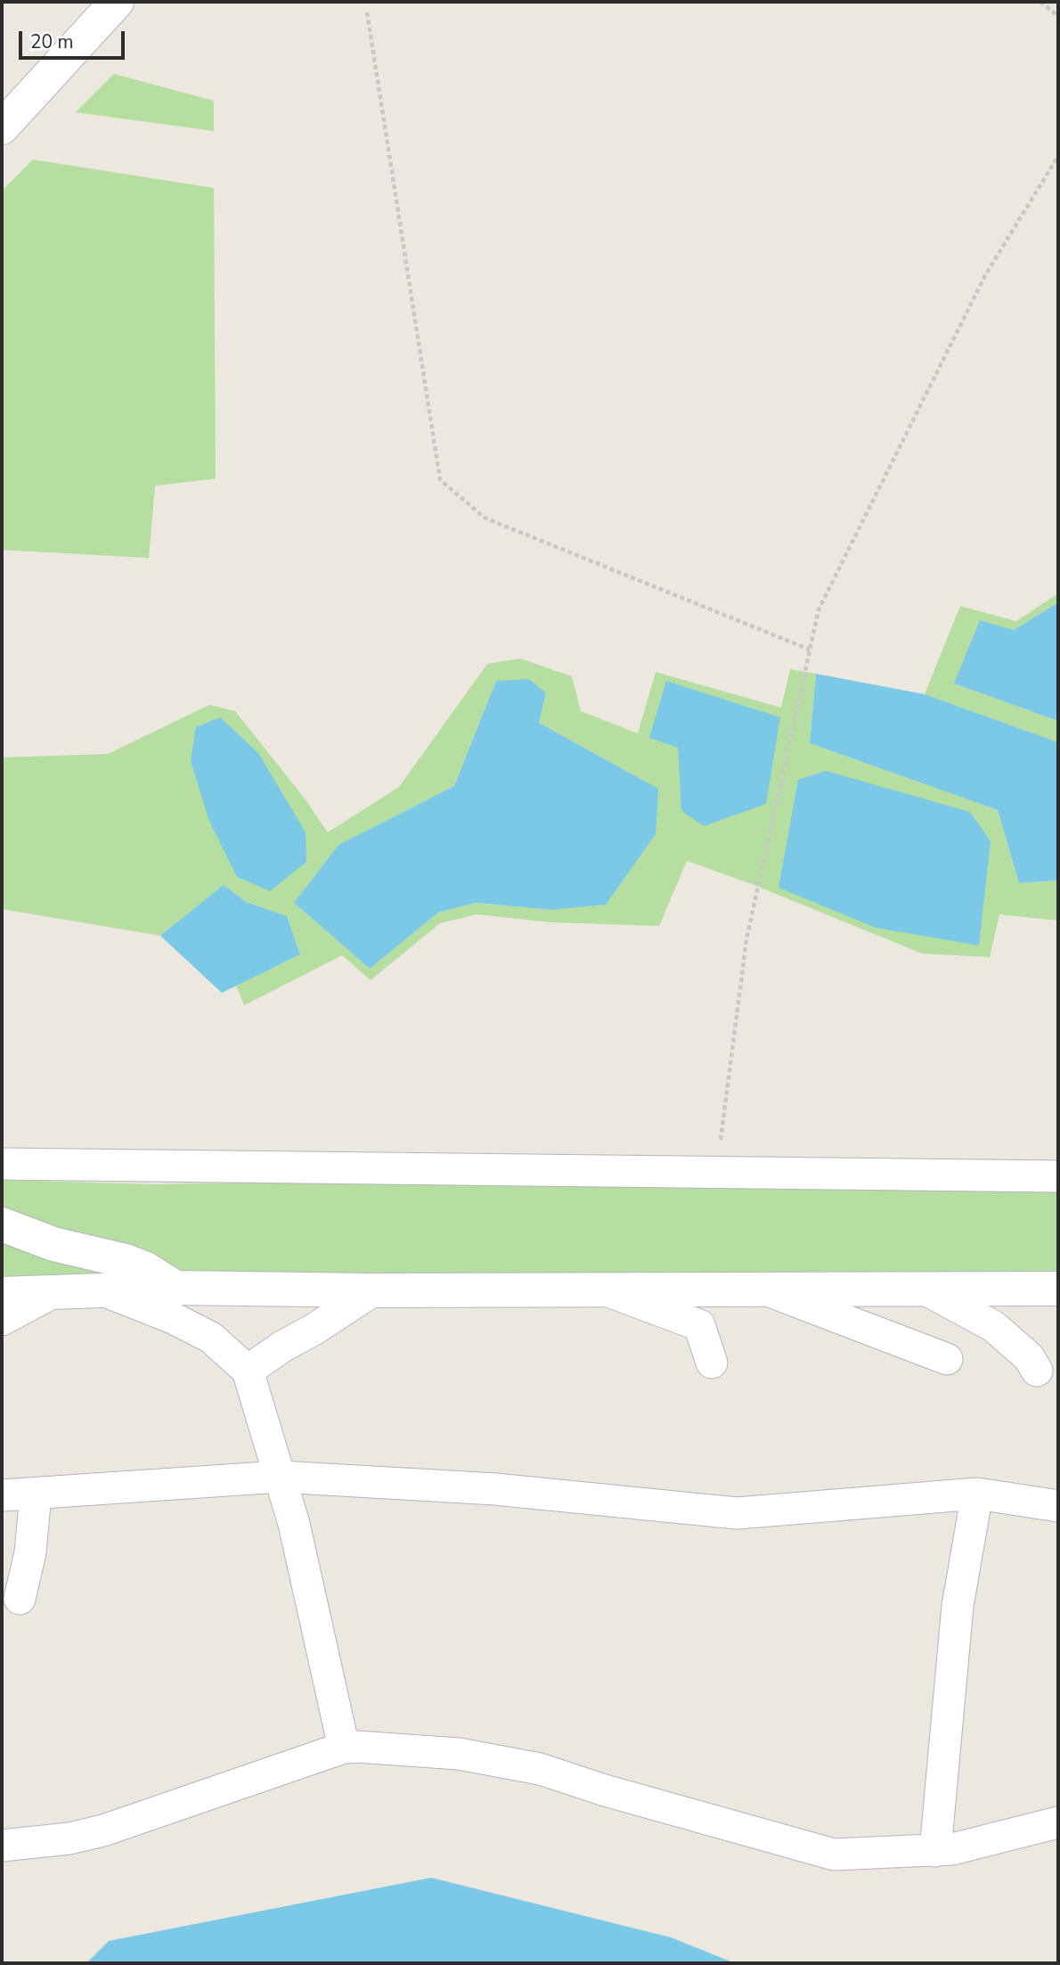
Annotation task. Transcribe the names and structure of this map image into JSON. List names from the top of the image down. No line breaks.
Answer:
{"scale_bar":"20 m"}
